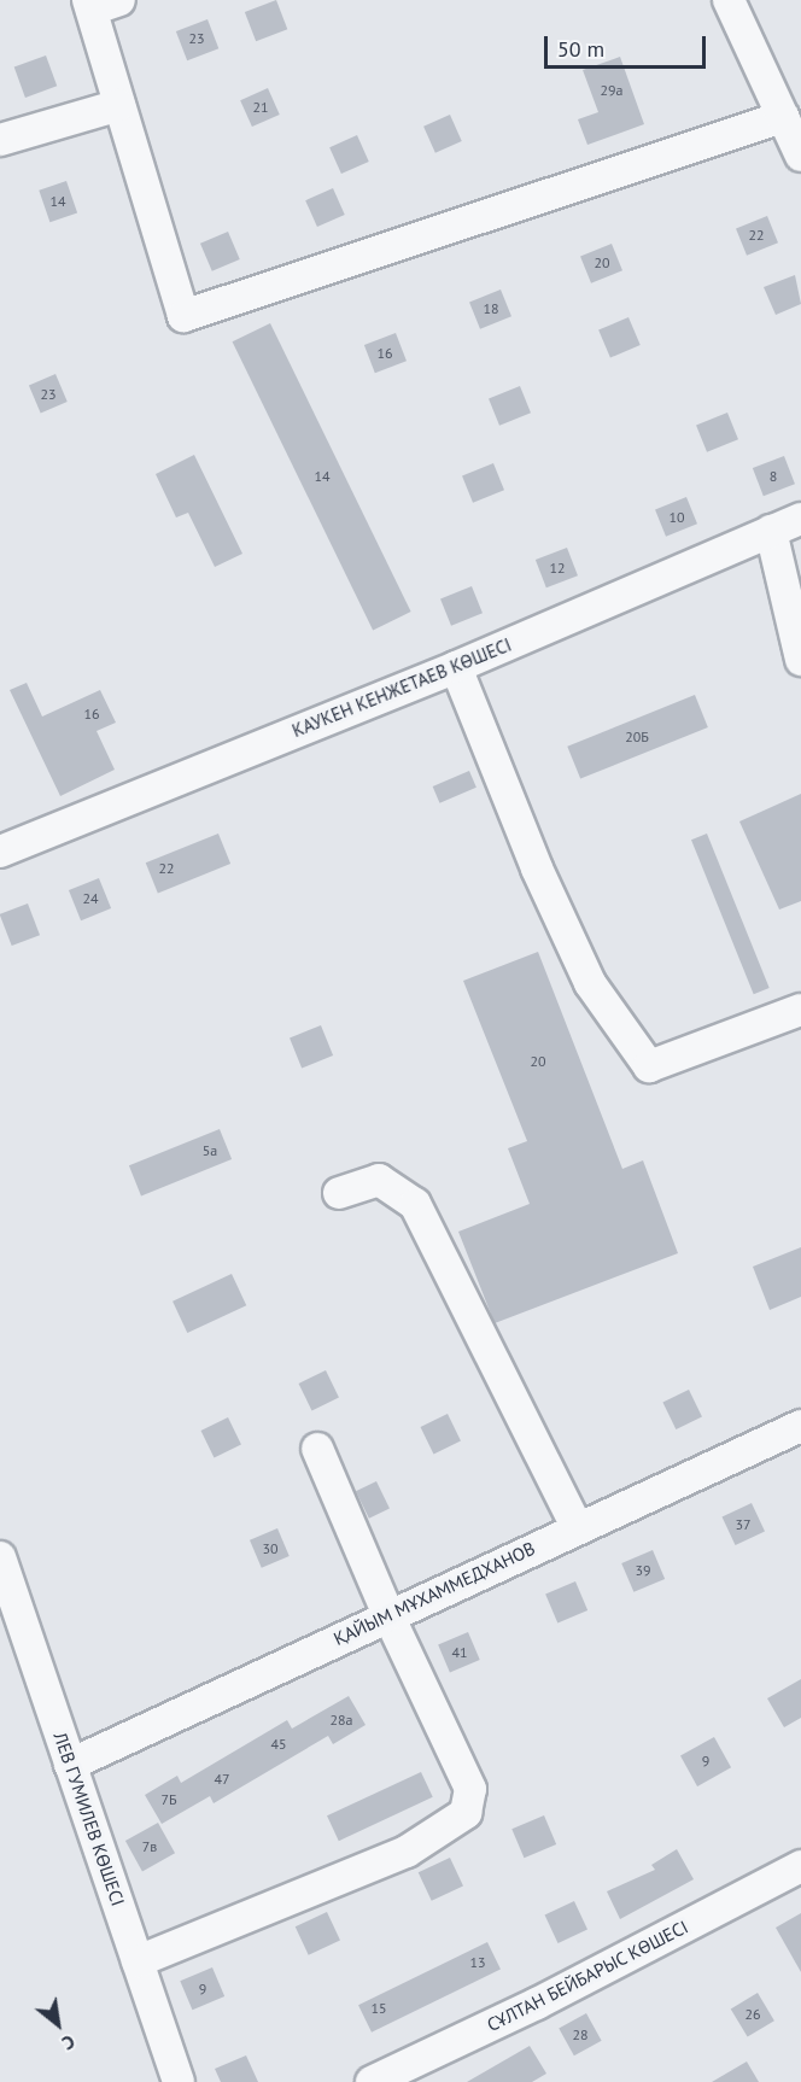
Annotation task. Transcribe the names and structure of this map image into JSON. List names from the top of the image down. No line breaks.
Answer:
{"streets":{"street":["КАУКЕН КЕНЖЕТАЕВ КӨШЕСІ","ҚАЙЫМ МҰХАММЕДХАНОВ","ЛЕВ ГУМИЛЕВ КӨШЕСІ","СҰЛТАН БЕЙБАРЫС КӨШЕСІ"]},"crossings":[["ҚАЙЫМ МҰХАММЕДХАНОВ","ЛЕВ ГУМИЛЕВ КӨШЕСІ"]],"house_numbers":["23","29а","21","14","22","20","18","16","23","14","8","10","12","16","20Б","22","24","20","5а","37","30","39","41","28а","45","9","47","7Б","7в","13","9","15","26","28"],"scale_bar":"50 m","north":"bottom right"}
